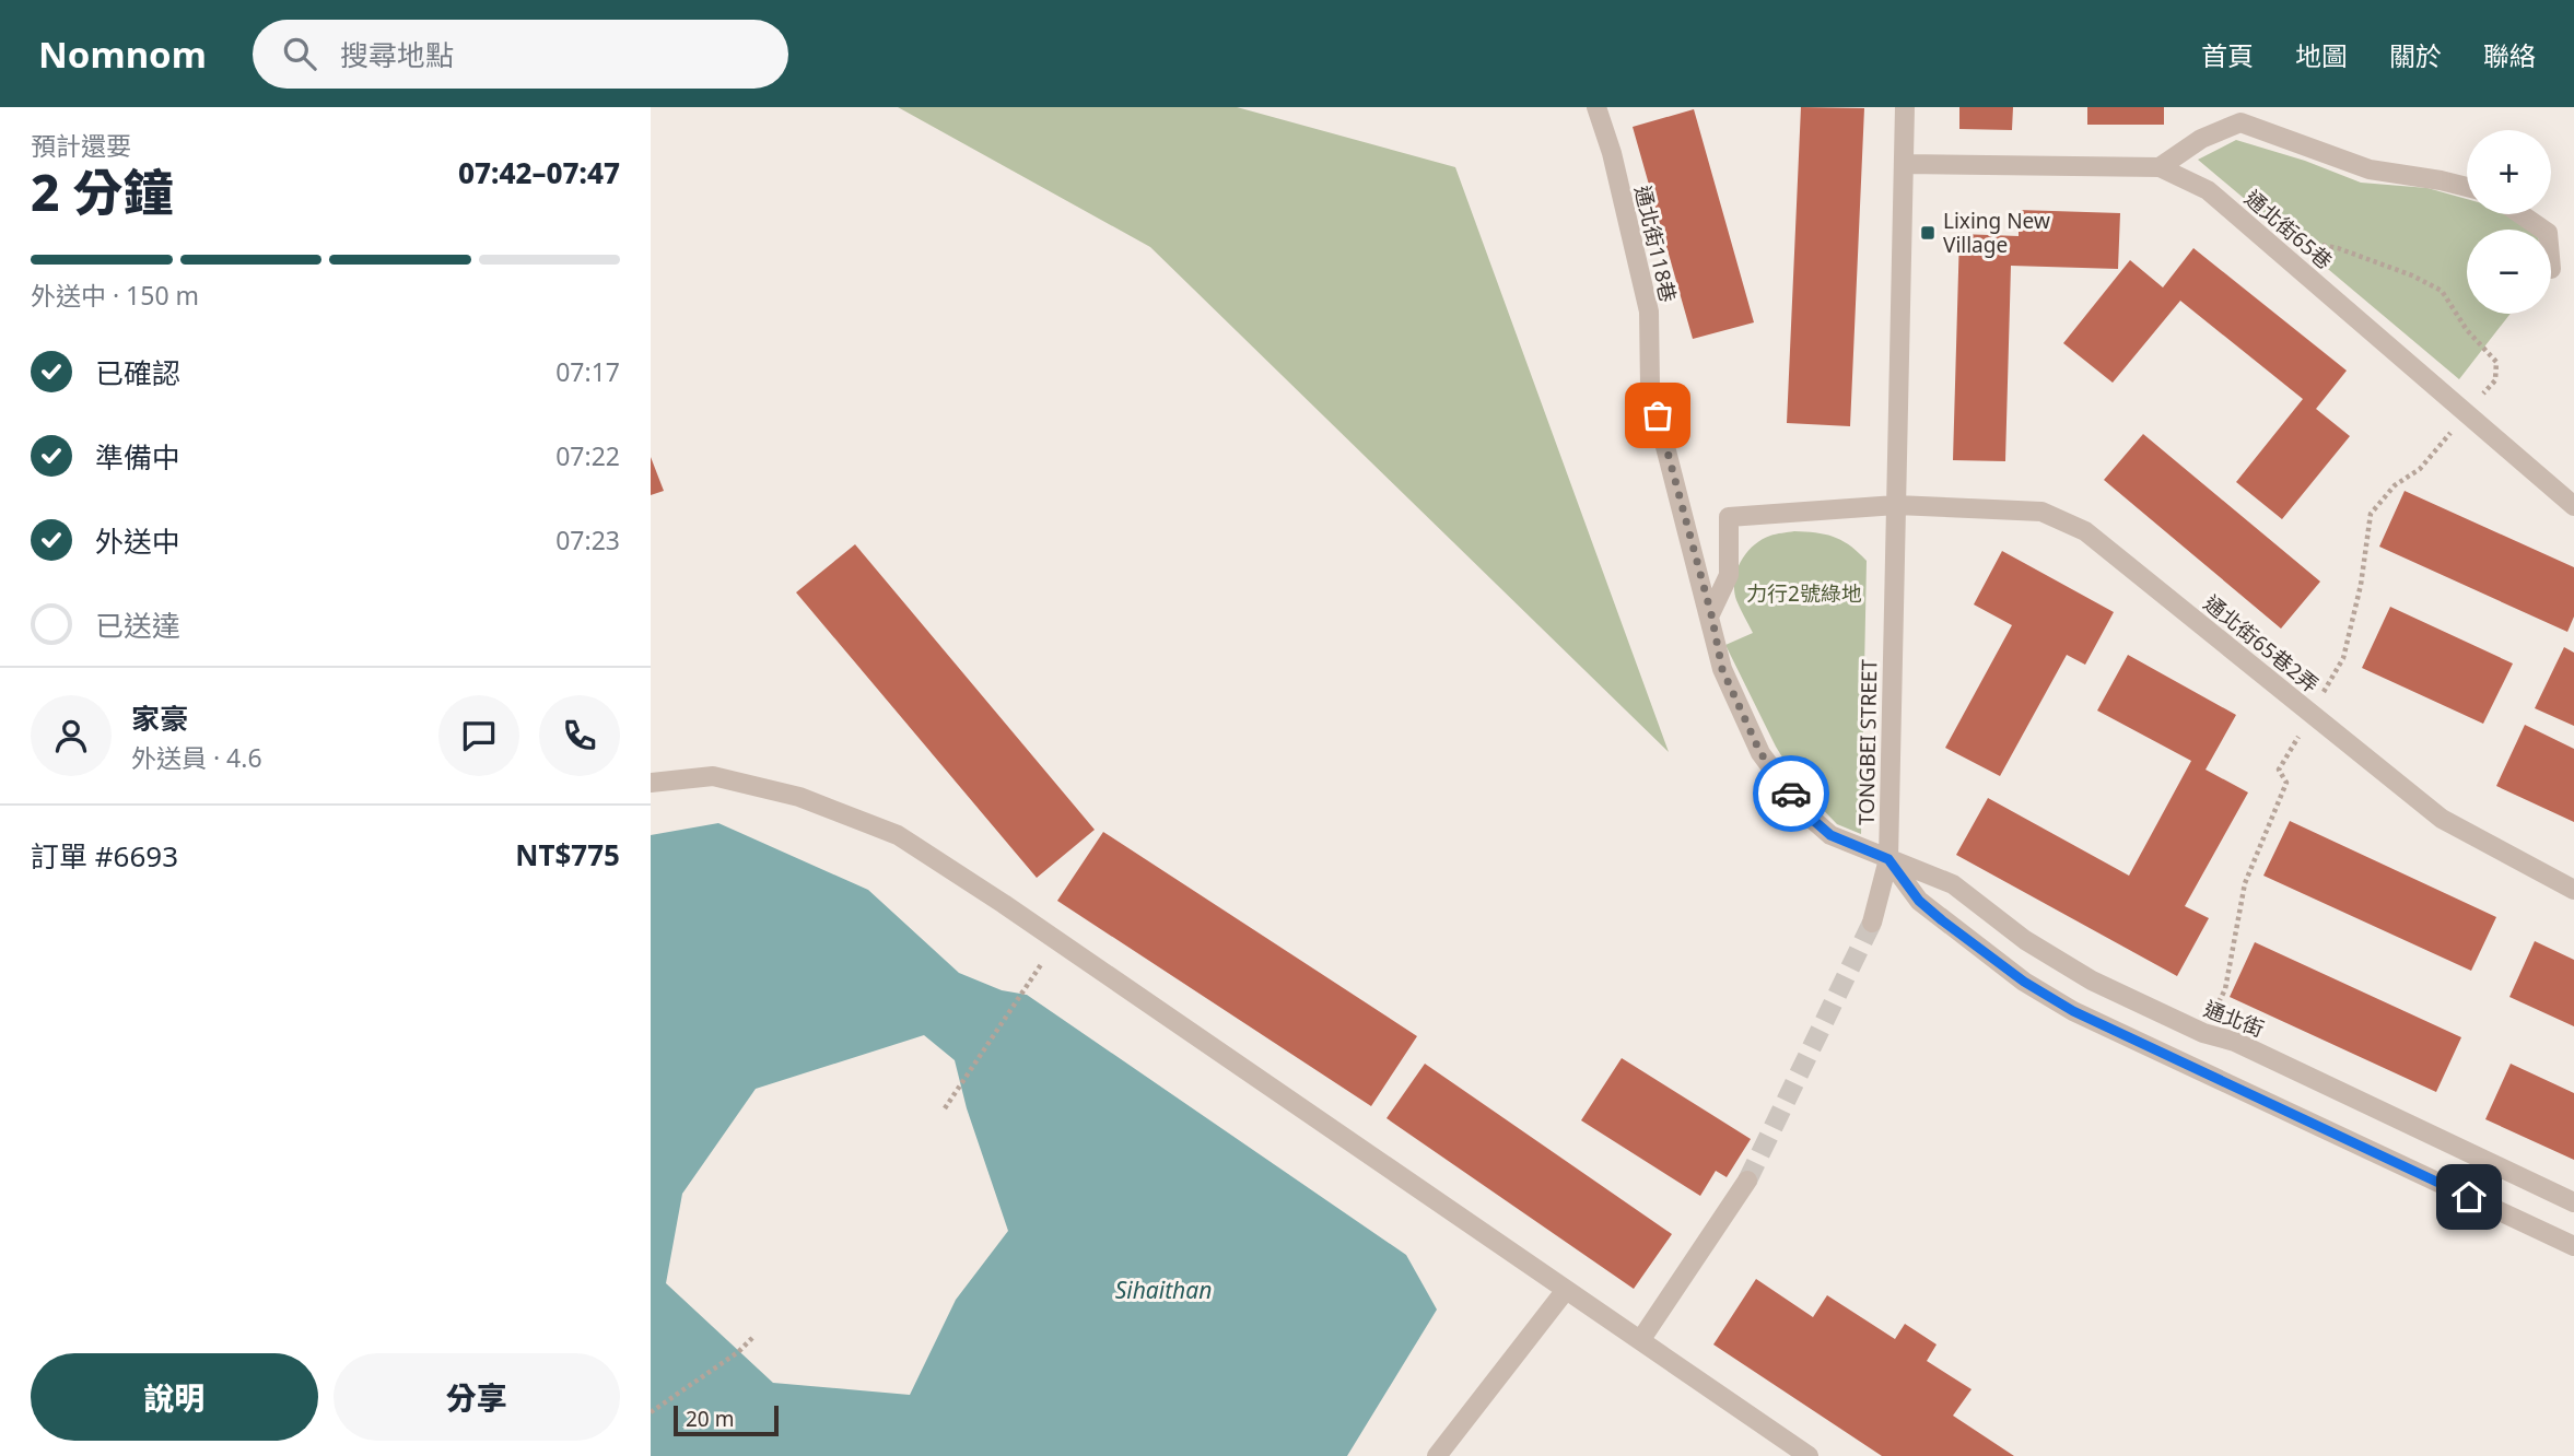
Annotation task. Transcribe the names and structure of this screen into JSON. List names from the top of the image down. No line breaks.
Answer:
{"streets":{"street":["通北街65巷","通北街118巷","通北街65巷2弄","TONGBEI STREET","通北街"]},"crossings":[["通北街65巷","TONGBEI STREET"],["通北街118巷","TONGBEI STREET"],["通北街118巷","通北街"],["通北街65巷2弄","TONGBEI STREET"],["TONGBEI STREET","通北街"]],"water":["Sihaithan"],"parks":["力行2號綠地"],"places":{"transit":["Lixing New Village"]},"scale_bar":"20 m","page":{"header":"Nomnom","search":"搜尋地點","nav":["首頁","地圖","關於","聯絡"],"heading":["2 分鐘","預計還要","07:42–07:47"],"panel":["家豪","外送員 · 4.6","訂單 #6693","NT$775"],"map_buttons":["+","−"],"bar":"外送中 · 150 m","list":[["已確認","07:17"],["準備中","07:22"],["外送中","07:23"],"已送達"],"buttons":["說明","分享"],"scale":"20 m"}}
